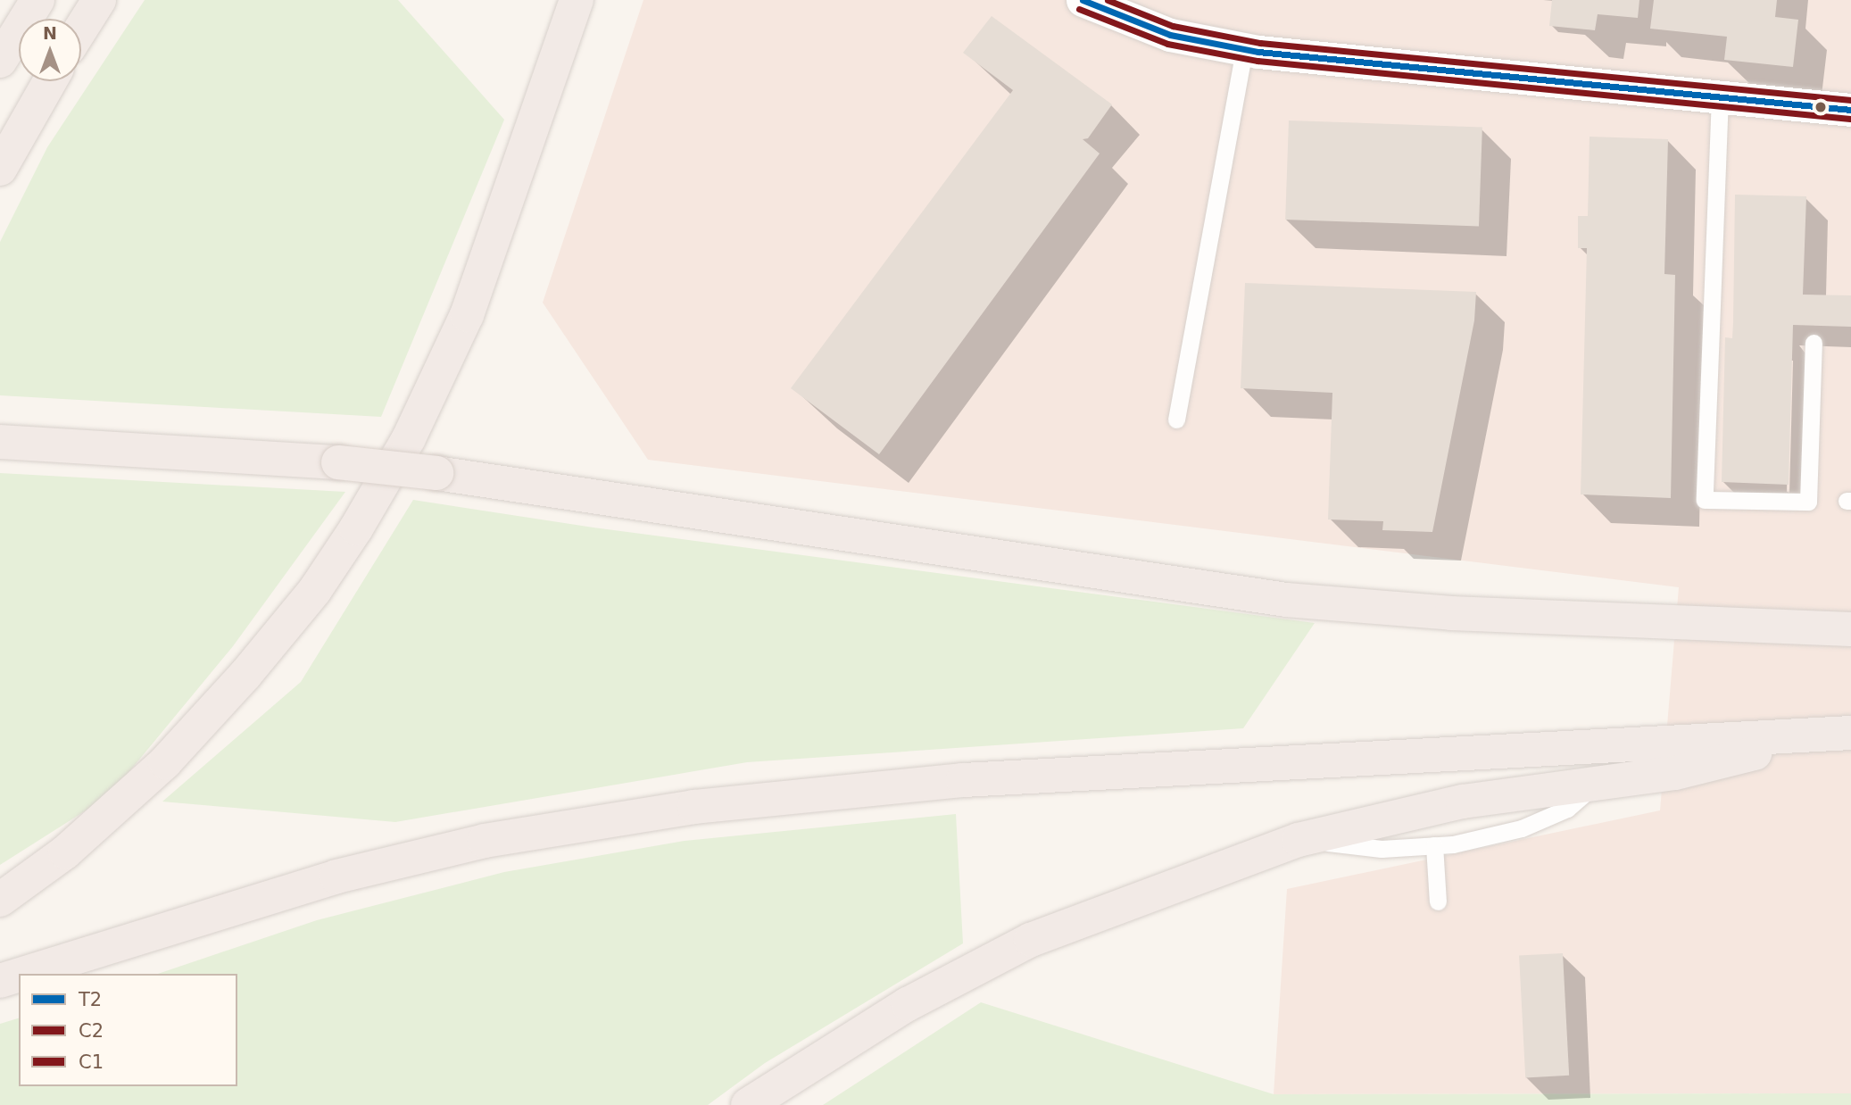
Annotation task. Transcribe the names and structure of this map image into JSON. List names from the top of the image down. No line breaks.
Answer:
{"lines":["transit line T2","transit line C1","transit line C2"],"legend":["T2","C2","C1"],"north":"top"}
